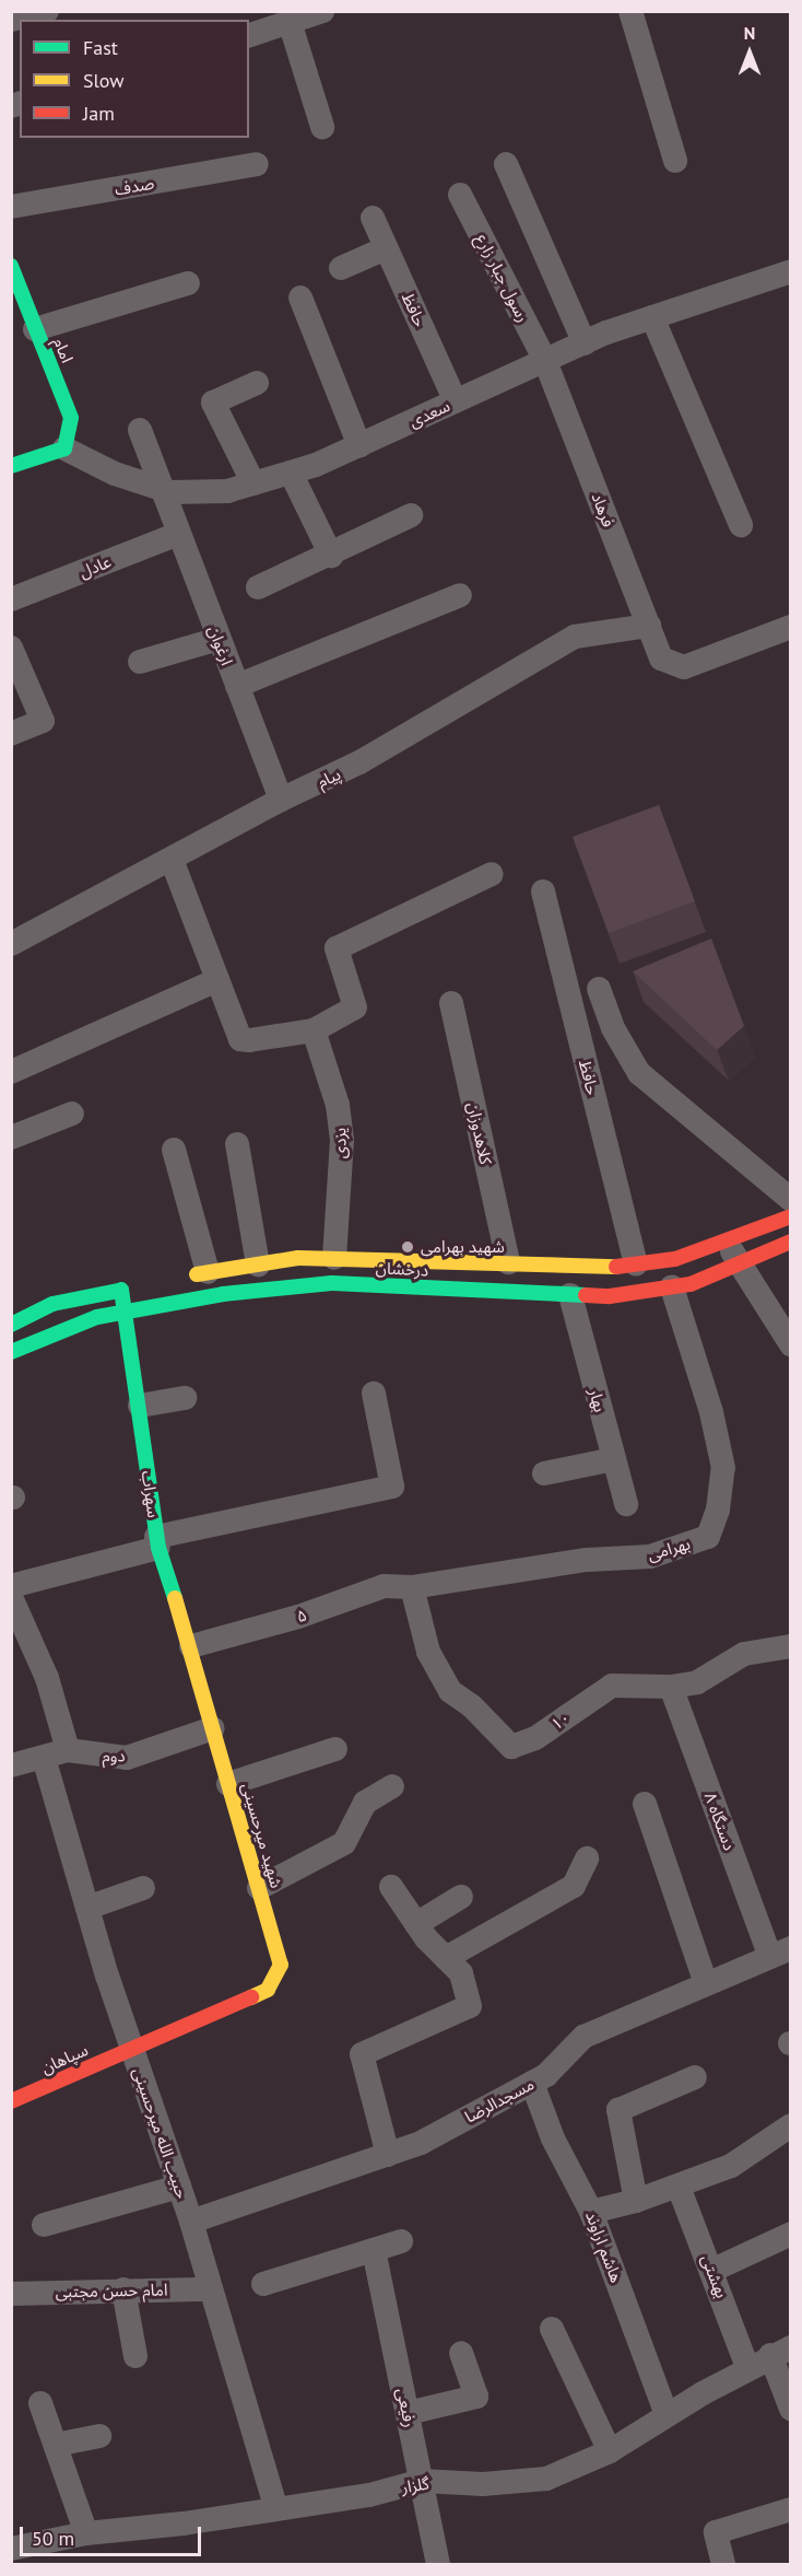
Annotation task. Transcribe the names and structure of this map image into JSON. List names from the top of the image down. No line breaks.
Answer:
{"streets":{"main road":["امام","درخشان","سهراب","شهید میرحسینی","سپاهان"],"street":["صدف","رسول جبار زارع","حافظ","سعدی","فرهاد","عادل","ارغوان","پیام","کلاهدوزان","یزدی","بهار","بهرامی","۵","۱۰","دوم","۸ دستگاه","مسجدالرضا","حبیب الله میرحسینی","هاشم اراوند","بهشتی","امام حسن مجتبی","رفیعی","گلزار"]},"crossings":[["رسول جبار زارع","سعدی"],["رسول جبار زارع","فرهاد"],["حافظ","سعدی"],["حافظ","درخشان"],["امام","سعدی"],["سعدی","فرهاد"],["سعدی","ارغوان"],["فرهاد","پیام"],["عادل","ارغوان"],["ارغوان","پیام"],["کلاهدوزان","درخشان"],["یزدی","درخشان"],["درخشان","بهار"],["درخشان","سهراب"],["درخشان","بهرامی"],["سهراب","شهید میرحسینی"],["بهرامی","۵"],["بهرامی","۱۰"],["۵","۱۰"],["۵","شهید میرحسینی"],["۱۰","۸ دستگاه"],["دوم","شهید میرحسینی"],["دوم","حبیب الله میرحسینی"],["۸ دستگاه","مسجدالرضا"],["شهید میرحسینی","سپاهان"],["شهید میرحسینی","حبیب الله میرحسینی"],["سپاهان","حبیب الله میرحسینی"],["مسجدالرضا","حبیب الله میرحسینی"],["مسجدالرضا","هاشم اراوند"],["حبیب الله میرحسینی","امام حسن مجتبی"],["حبیب الله میرحسینی","گلزار"],["هاشم اراوند","گلزار"],["بهشتی","گلزار"],["رفیعی","گلزار"]],"places":["شهید بهرامی"],"legend":["Fast","Slow","Jam"],"scale_bar":"50 m","north":"top"}
